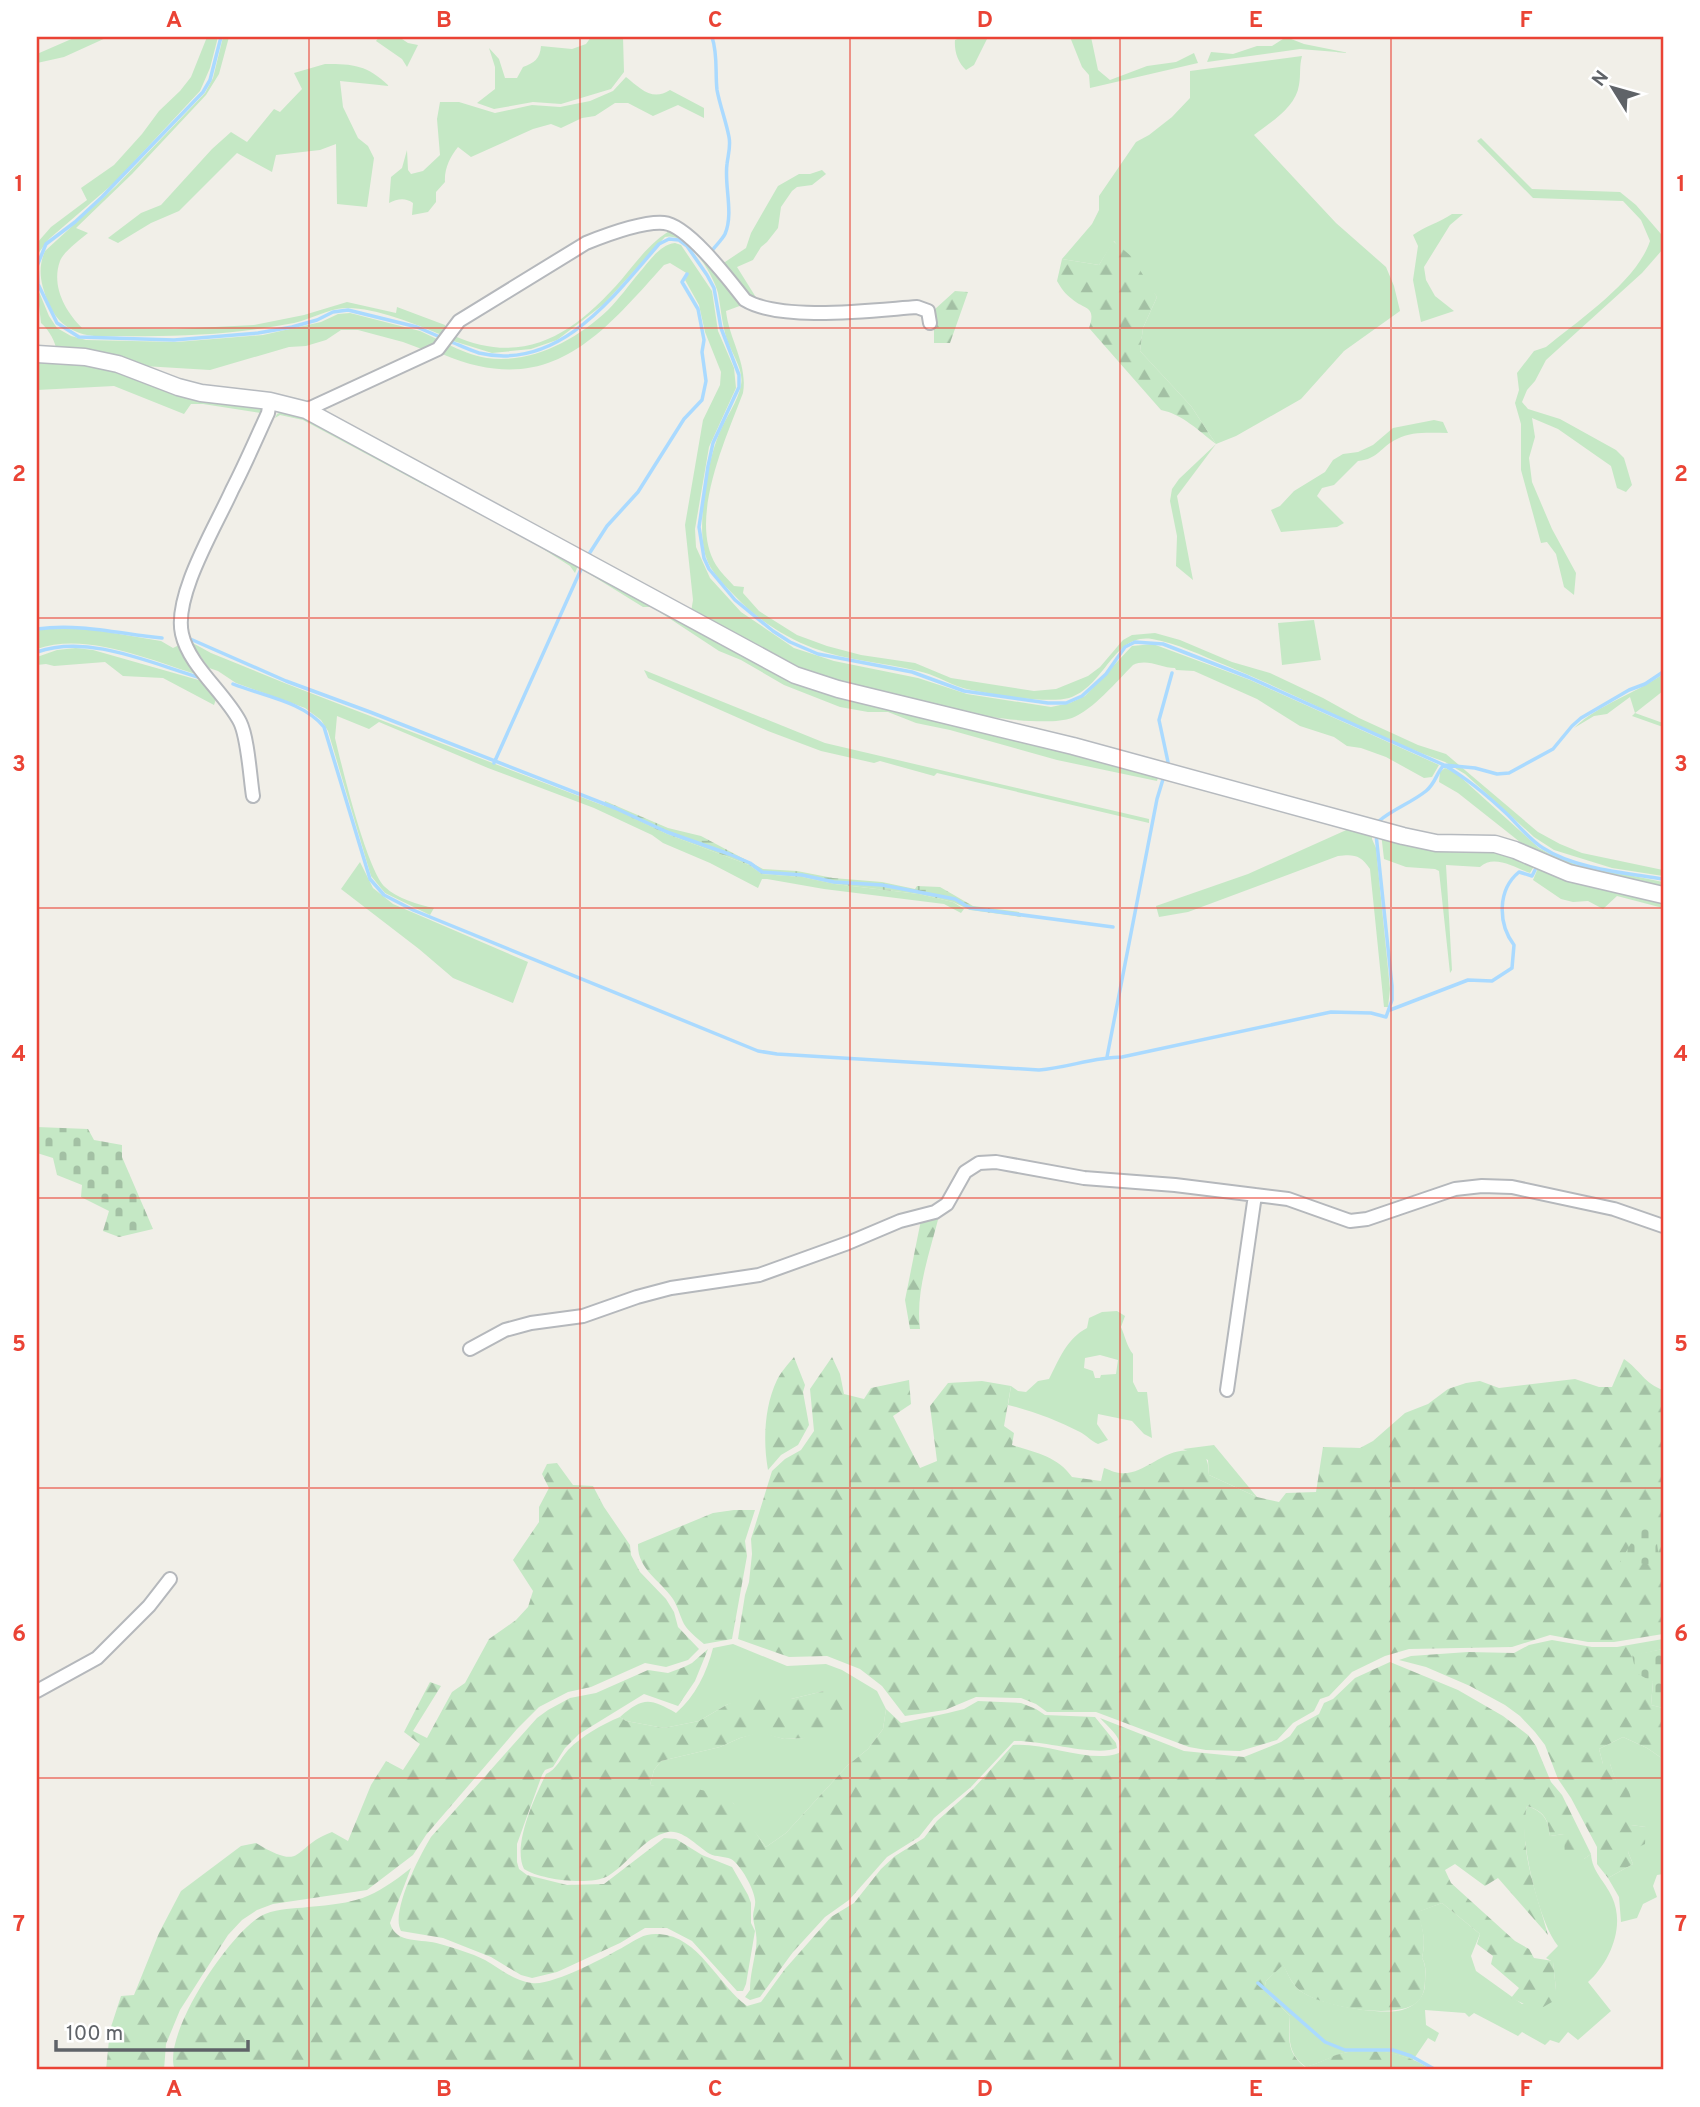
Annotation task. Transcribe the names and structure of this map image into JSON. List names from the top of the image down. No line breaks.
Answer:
{"scale_bar":"100 m","north":"top left","grid":{"columns":["A","B","C","D","E","F"],"rows":["1","2","3","4","5","6","7"]}}
